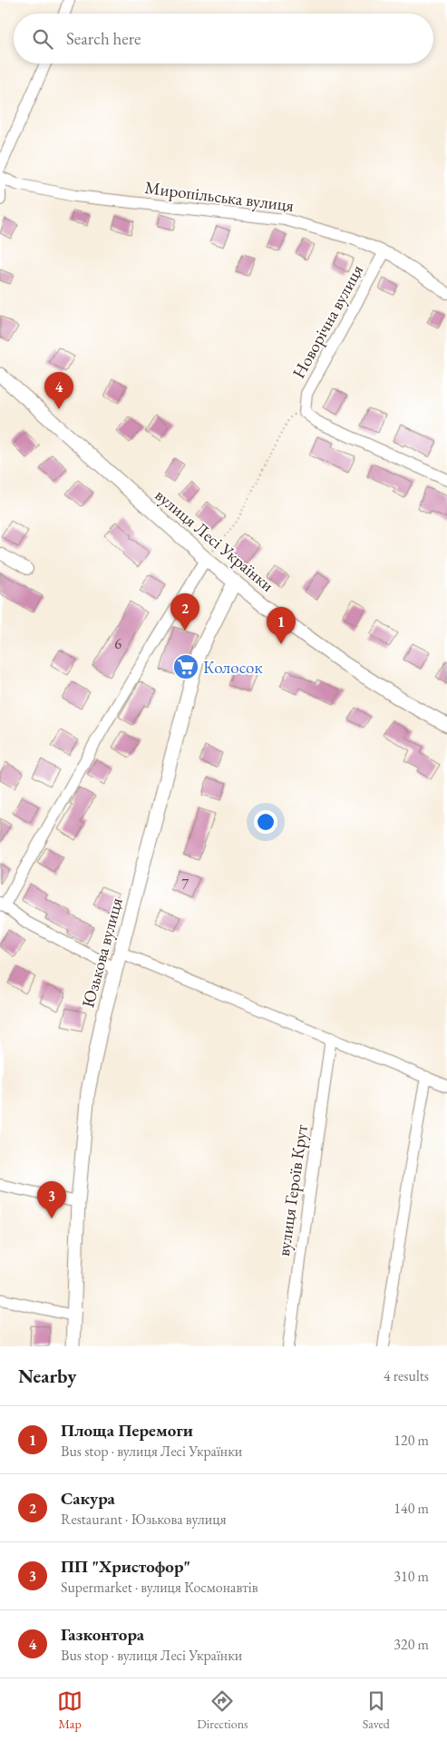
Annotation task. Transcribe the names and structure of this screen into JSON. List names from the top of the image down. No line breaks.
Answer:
{"streets":{"main road":["вулиця Лесі Українки","Юзькова вулиця"],"street":["Миропільська вулиця","Новорічна вулиця","вулиця Героїв Крут"]},"crossings":[["Миропільська вулиця","Новорічна вулиця"],["вулиця Лесі Українки","Юзькова вулиця"]],"places":{"supermarket":["Колосок"]},"house_numbers":["6","7"],"page":{"search":"Search here","pins":["4","2","1","3"],"heading":["Nearby","4 results"],"list":[{"mark":"1","name":"Площа Перемоги","note":"Bus stop · вулиця Лесі Українки","value":"120 m"},{"mark":"2","name":"Сакура","note":"Restaurant · Юзькова вулиця","value":"140 m"},{"mark":"3","name":"ПП \"Христофор\"","note":"Supermarket · вулиця Космонавтів","value":"310 m"},{"mark":"4","name":"Газконтора","note":"Bus stop · вулиця Лесі Українки","value":"320 m"}],"nav":["Map","Directions","Saved"]}}
